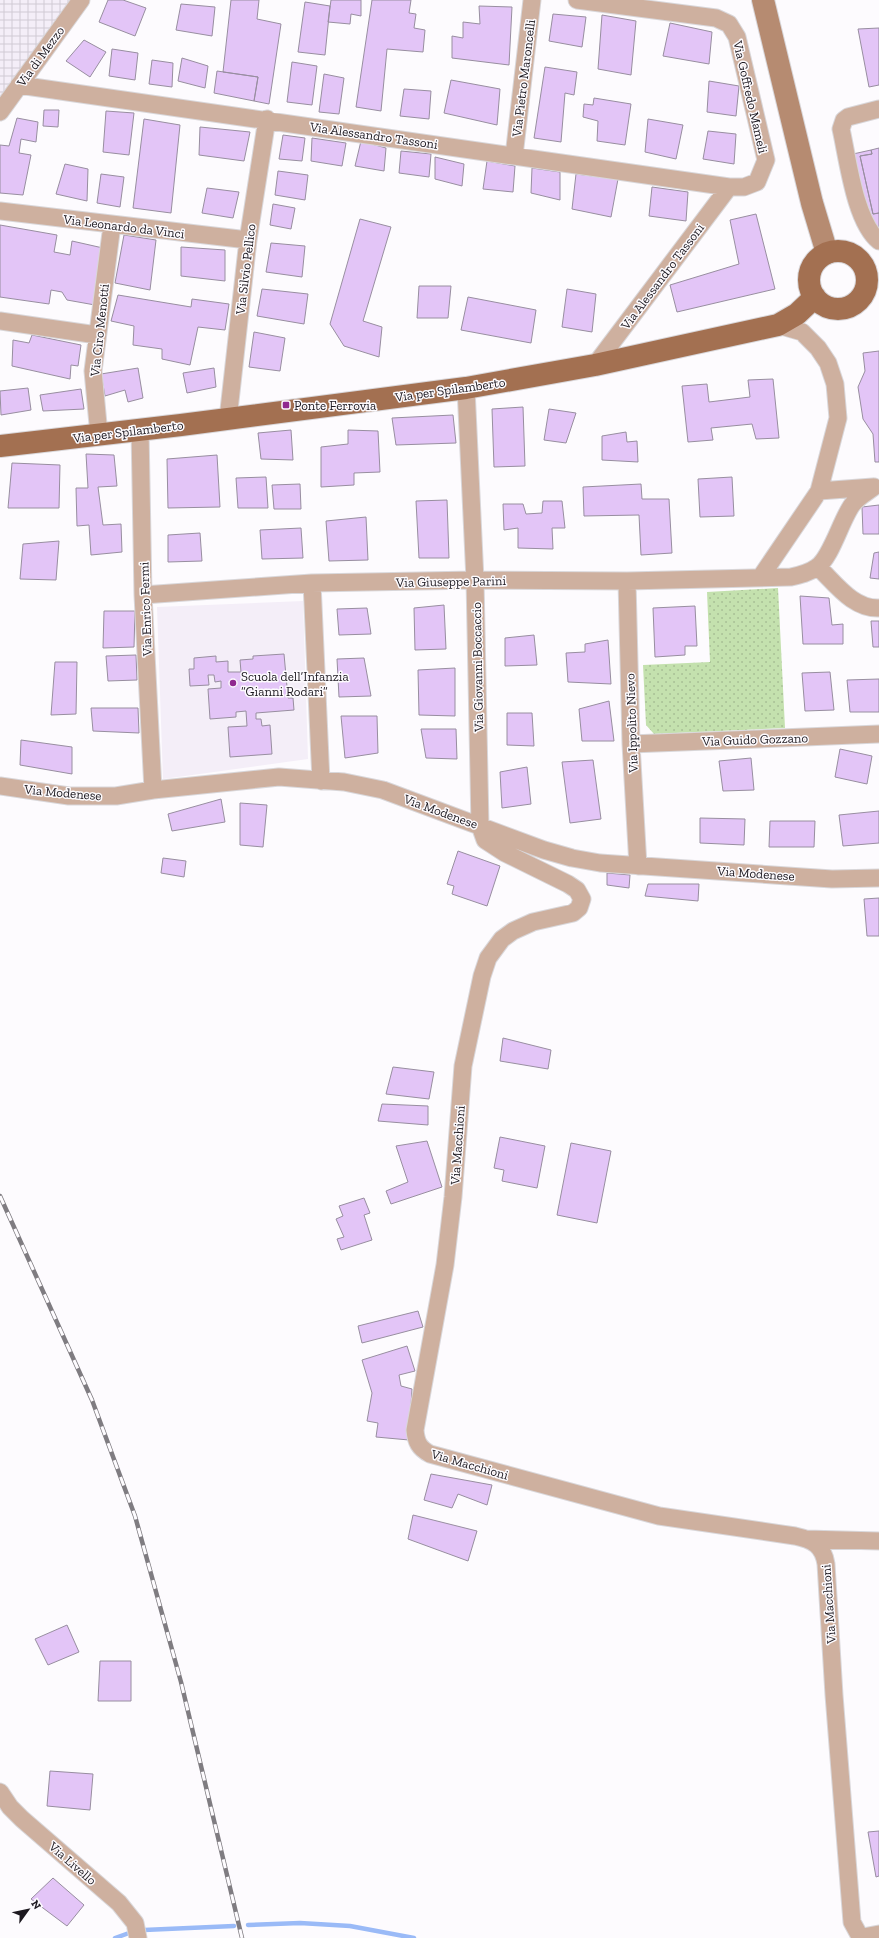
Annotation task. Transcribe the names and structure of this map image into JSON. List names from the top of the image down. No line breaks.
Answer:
{"streets":{"main road":["Via per Spilamberto"],"street":["Via di Mezzo","Via Pietro Maroncelli","Via Goffredo Mameli","Via Alessandro Tassoni","Via Leonardo da Vinci","Via Silvio Pellico","Via Ciro Menotti","Via Giuseppe Parini","Via Enrico Fermi","Via Giovanni Boccaccio","Via Ippolito Nievo","Via Guido Gozzano","Via Modenese","Via Macchioni","Via Livello"]},"crossings":[["Via di Mezzo","Via Alessandro Tassoni"],["Via Pietro Maroncelli","Via Alessandro Tassoni"],["Via Goffredo Mameli","Via Alessandro Tassoni"],["Via Alessandro Tassoni","Via Silvio Pellico"],["Via Alessandro Tassoni","Via per Spilamberto"],["Via Leonardo da Vinci","Via Silvio Pellico"],["Via Leonardo da Vinci","Via Ciro Menotti"],["Via Silvio Pellico","Via per Spilamberto"],["Via Ciro Menotti","Via per Spilamberto"],["Via per Spilamberto","Via Enrico Fermi"],["Via per Spilamberto","Via Giovanni Boccaccio"],["Via Giuseppe Parini","Via Enrico Fermi"],["Via Giuseppe Parini","Via Giovanni Boccaccio"],["Via Giuseppe Parini","Via Ippolito Nievo"],["Via Enrico Fermi","Via Modenese"],["Via Giovanni Boccaccio","Via Modenese"],["Via Giovanni Boccaccio","Via Macchioni"],["Via Ippolito Nievo","Via Guido Gozzano"],["Via Ippolito Nievo","Via Modenese"],["Via Modenese","Via Macchioni"]],"places":{"transit":["Ponte Ferrovia"],"other":["Scuola dell’Infanzia “Gianni Rodari”"]},"north":"top right"}
